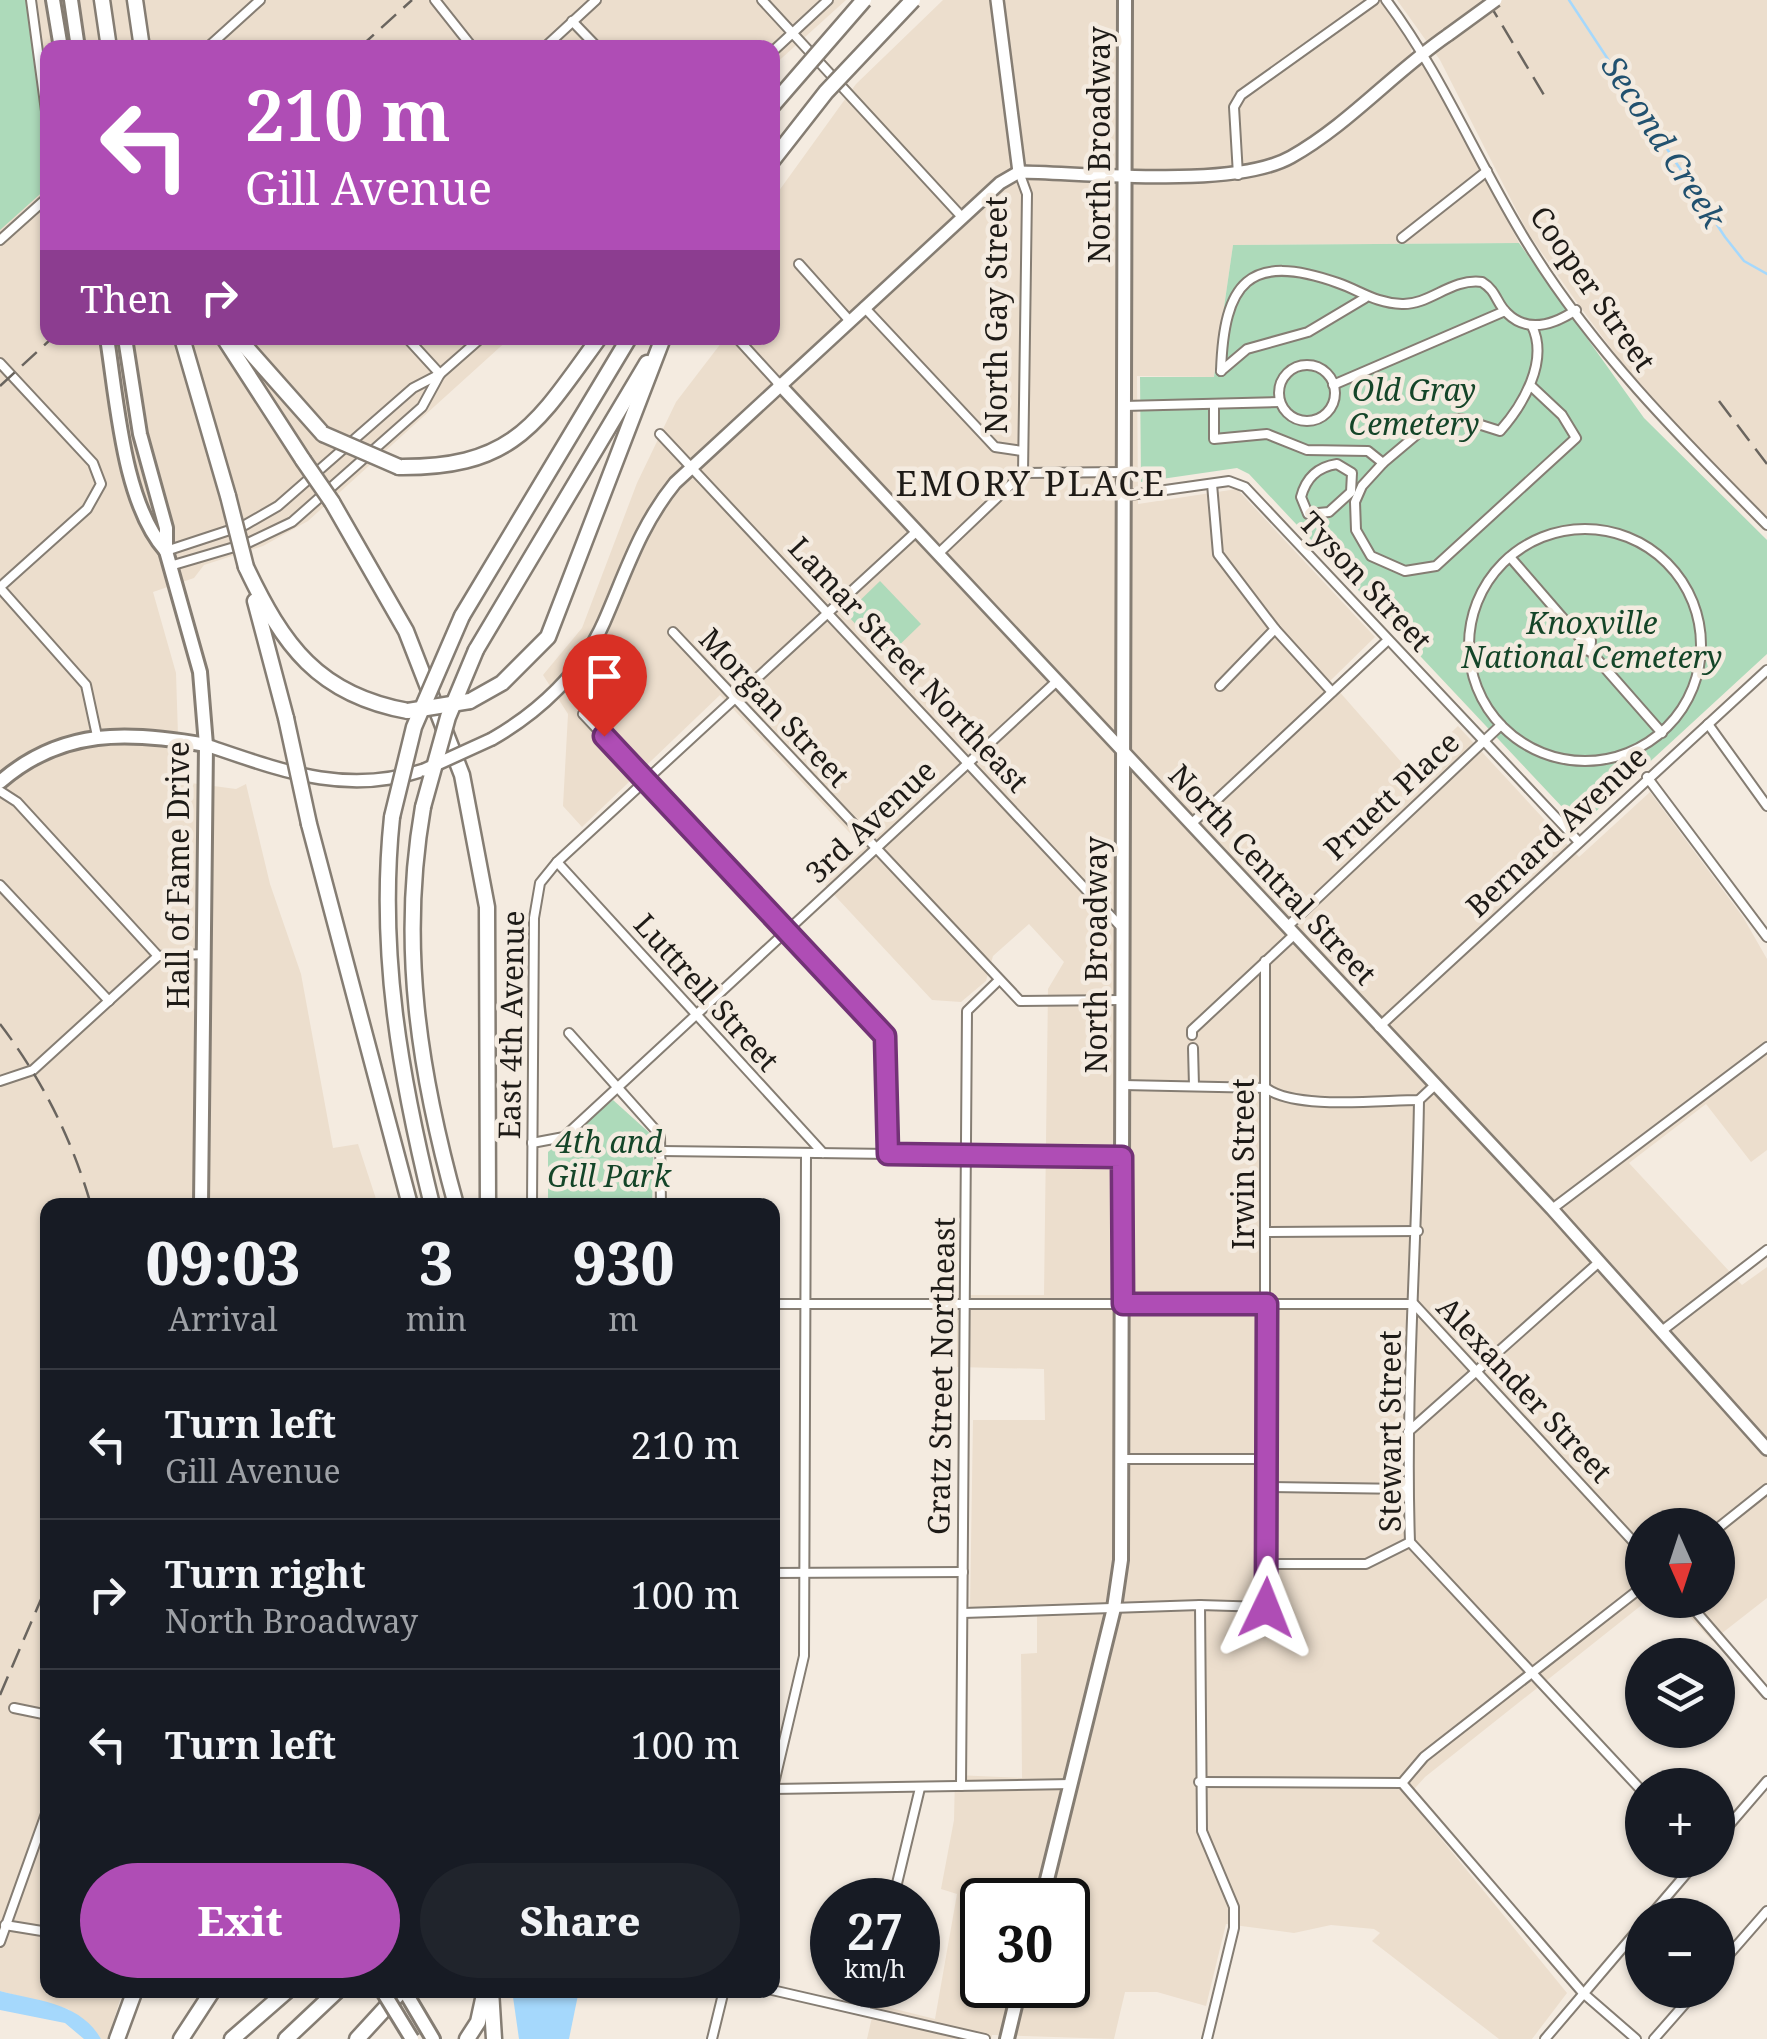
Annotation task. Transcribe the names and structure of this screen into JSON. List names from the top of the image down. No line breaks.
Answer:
{"streets":{"main road":["North Broadway","North Gay Street","Hall of Fame Drive","North Central Street"],"street":["Cooper Street","Tyson Street","Lamar Street Northeast","Morgan Street","Pruett Place","3rd Avenue","Bernard Avenue","Luttrell Street","East 4th Avenue","Irwin Street","Gratz Street Northeast","Alexander Street","Stewart Street"]},"crossings":[["North Broadway","Tyson Street"],["North Broadway","Lamar Street Northeast"],["North Broadway","Morgan Street"],["North Broadway","North Central Street"],["Tyson Street","Pruett Place"],["Tyson Street","Bernard Avenue"],["Lamar Street Northeast","3rd Avenue"],["Lamar Street Northeast","East 4th Avenue"],["Morgan Street","3rd Avenue"],["Morgan Street","East 4th Avenue"],["Morgan Street","Gratz Street Northeast"],["Pruett Place","North Central Street"],["Pruett Place","Irwin Street"],["3rd Avenue","North Central Street"],["3rd Avenue","Luttrell Street"],["3rd Avenue","East 4th Avenue"],["Bernard Avenue","North Central Street"],["North Central Street","East 4th Avenue"],["Luttrell Street","East 4th Avenue"],["Alexander Street","Stewart Street"]],"districts":["EMORY PLACE"],"water":["Second Creek"],"parks":["Old Gray Cemetery","Knoxville National Cemetery","4th and Gill Park"],"north":"bottom","page":{"turn":["210 m","Gill Avenue"],"then":"Then","eta":["09:03","Arrival","3","min","930","m"],"list":[{"name":"Turn left","note":"Gill Avenue","value":"210 m"},{"name":"Turn right","note":"North Broadway","value":"100 m"},{"name":"Turn left","value":"100 m"}],"map_buttons":["+","−"],"buttons":["Exit","Share"],"speed":"27 km/h","limit":"30"}}
